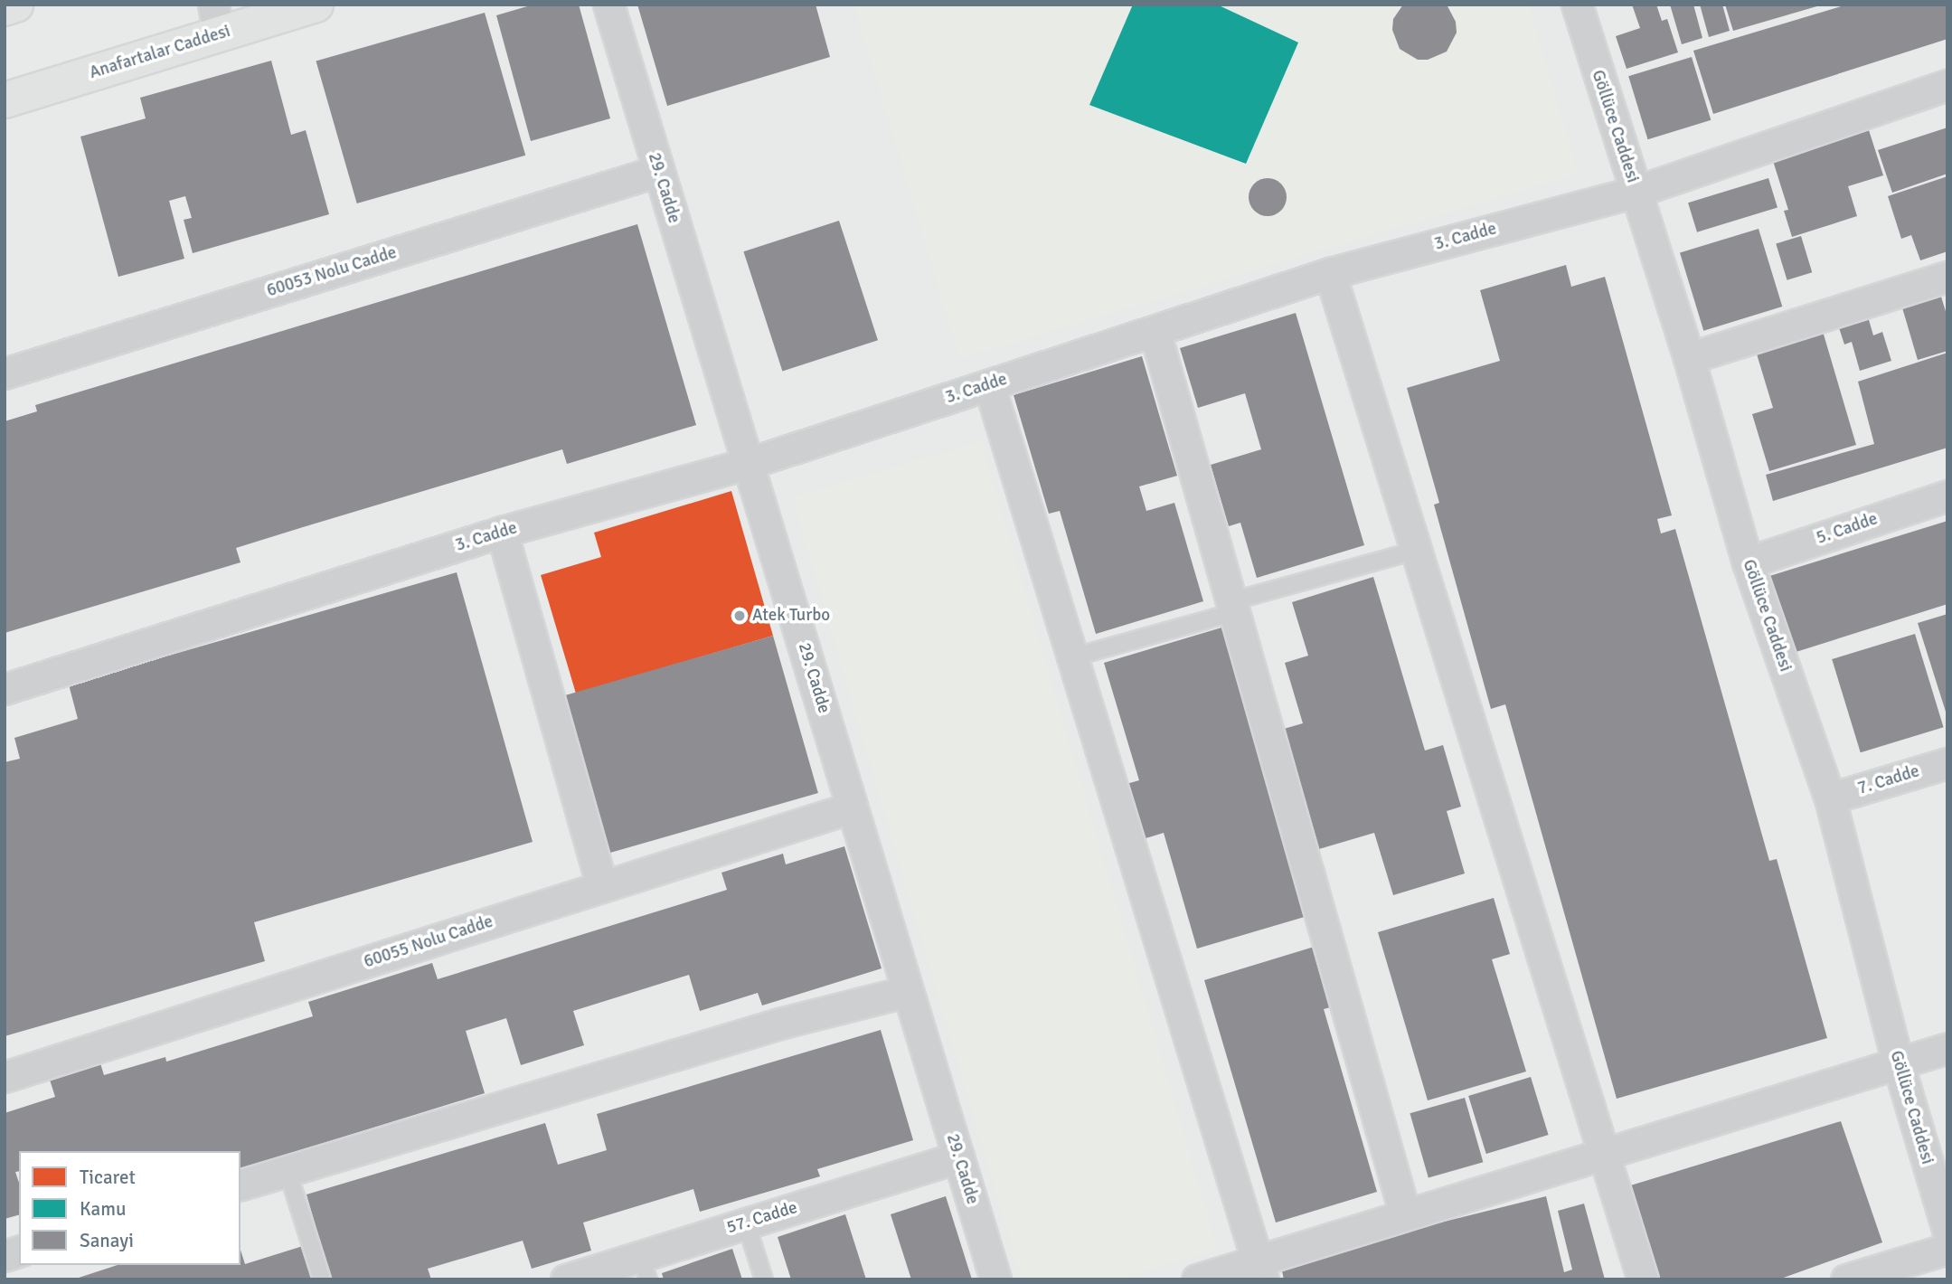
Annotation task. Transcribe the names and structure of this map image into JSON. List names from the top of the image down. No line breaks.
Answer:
{"streets":{"main road":["Anafartalar Caddesi"],"street":["Göllüce Caddesi","29. Cadde","3. Cadde","60053 Nolu Cadde","5. Cadde","7. Cadde","60055 Nolu Cadde","57. Cadde"]},"crossings":[["Göllüce Caddesi","3. Cadde"],["Göllüce Caddesi","5. Cadde"],["Göllüce Caddesi","7. Cadde"],["29. Cadde","3. Cadde"],["29. Cadde","60053 Nolu Cadde"],["29. Cadde","60055 Nolu Cadde"],["29. Cadde","57. Cadde"]],"places":["Atek Turbo"],"legend":["Ticaret","Kamu","Sanayi"]}
